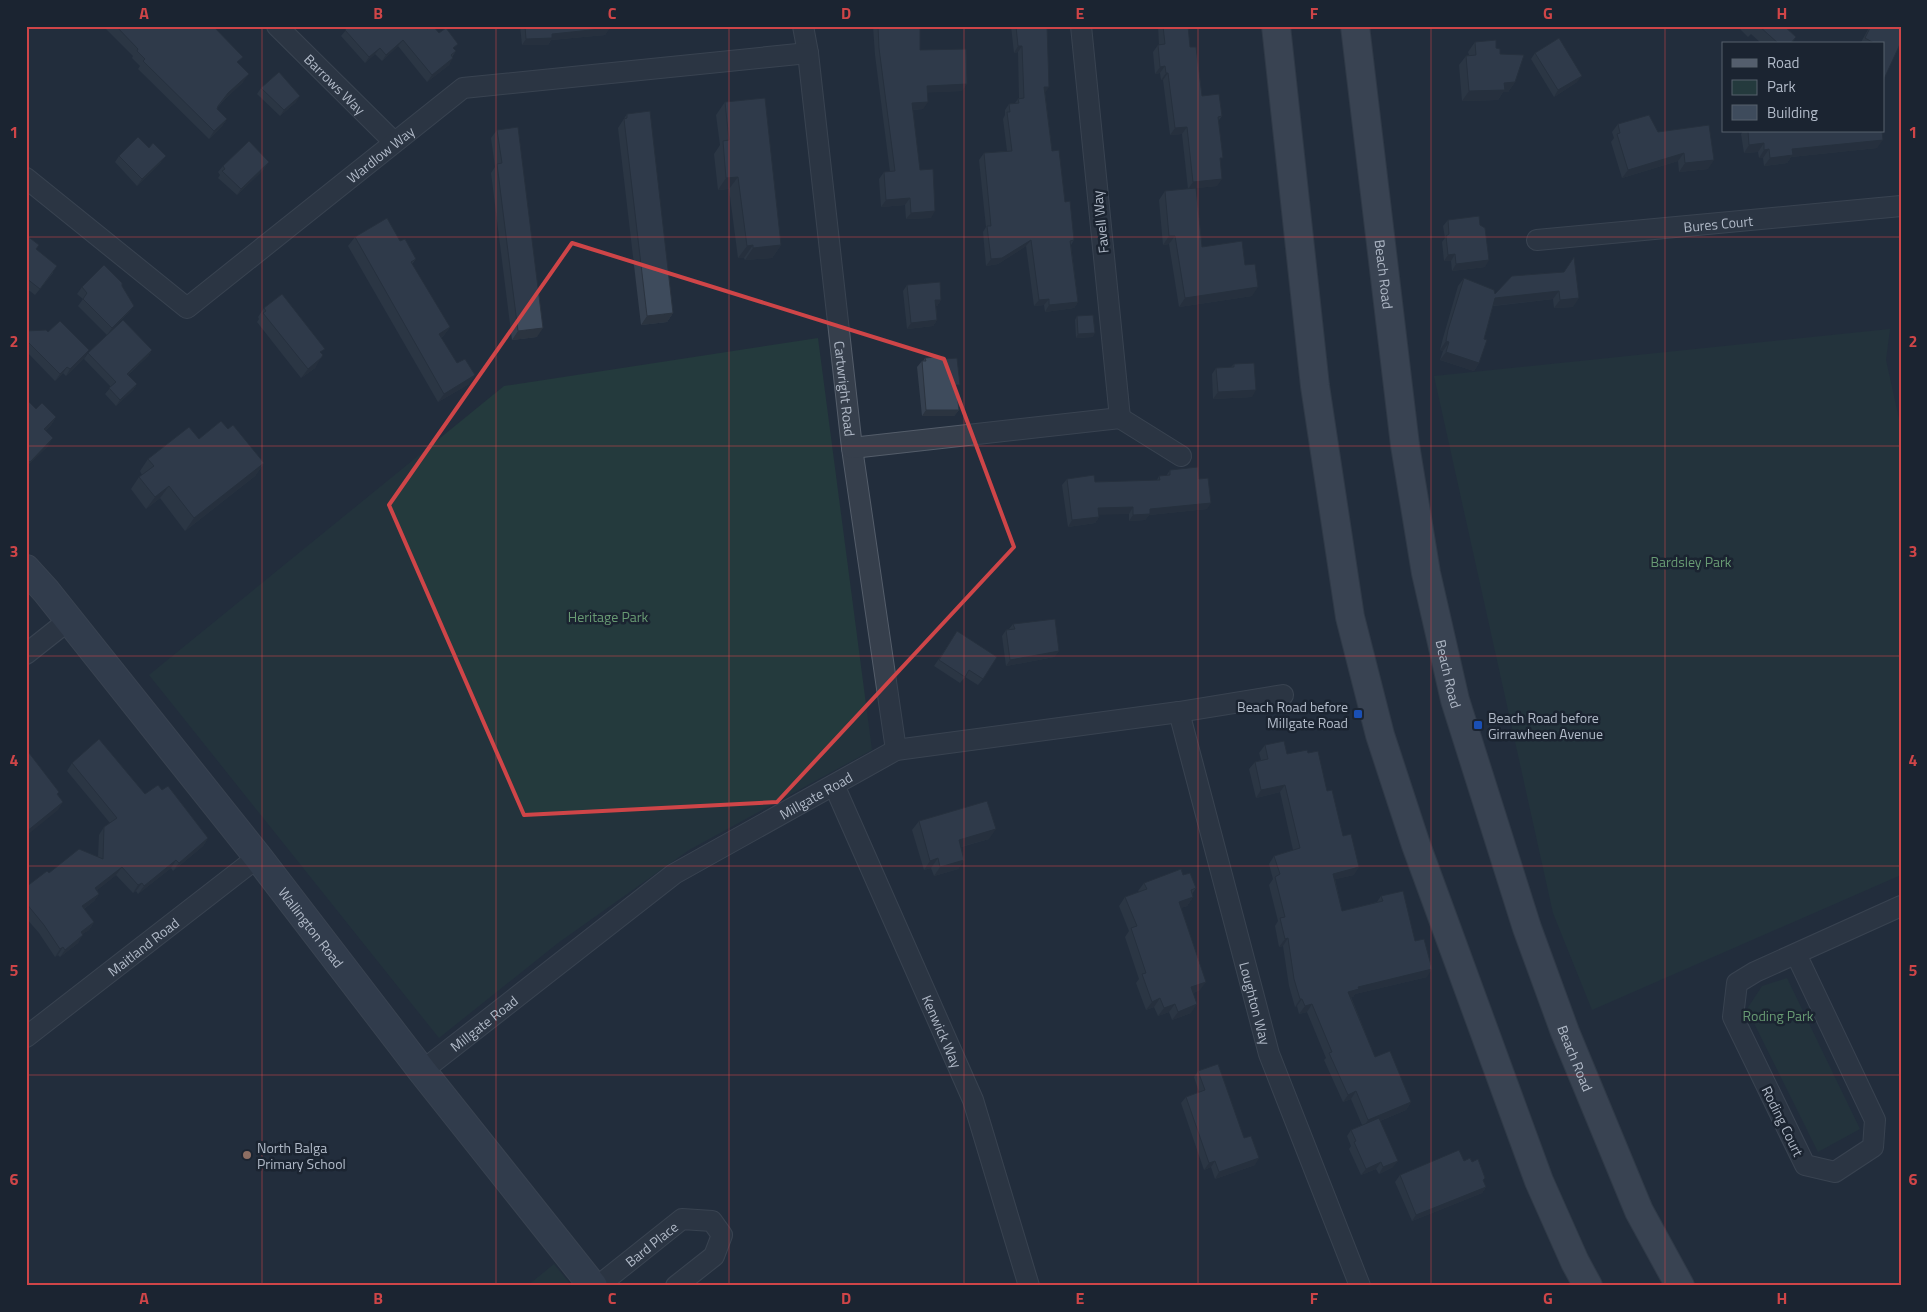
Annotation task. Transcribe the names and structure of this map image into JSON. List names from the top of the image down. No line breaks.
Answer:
{"streets":{"main road":["Beach Road"],"street":["Barrows Way","Wardlow Way","Favell Way","Bures Court","Cartwright Road","Millgate Road","Wallington Road","Maitland Road","Loughton Way","Kenwick Way","Roding Court","Bard Place"]},"crossings":[["Barrows Way","Wardlow Way"],["Wardlow Way","Cartwright Road"],["Cartwright Road","Millgate Road"],["Millgate Road","Wallington Road"],["Millgate Road","Loughton Way"],["Millgate Road","Kenwick Way"],["Wallington Road","Maitland Road"]],"parks":["Bardsley Park","Heritage Park","Roding Park"],"places":{"transit":["Beach Road before Millgate Road","Beach Road before Girrawheen Avenue"],"other":["North Balga Primary School"]},"legend":["Road","Park","Building"],"grid":{"columns":["A","B","C","D","E","F","G","H"],"rows":["1","2","3","4","5","6"]}}
